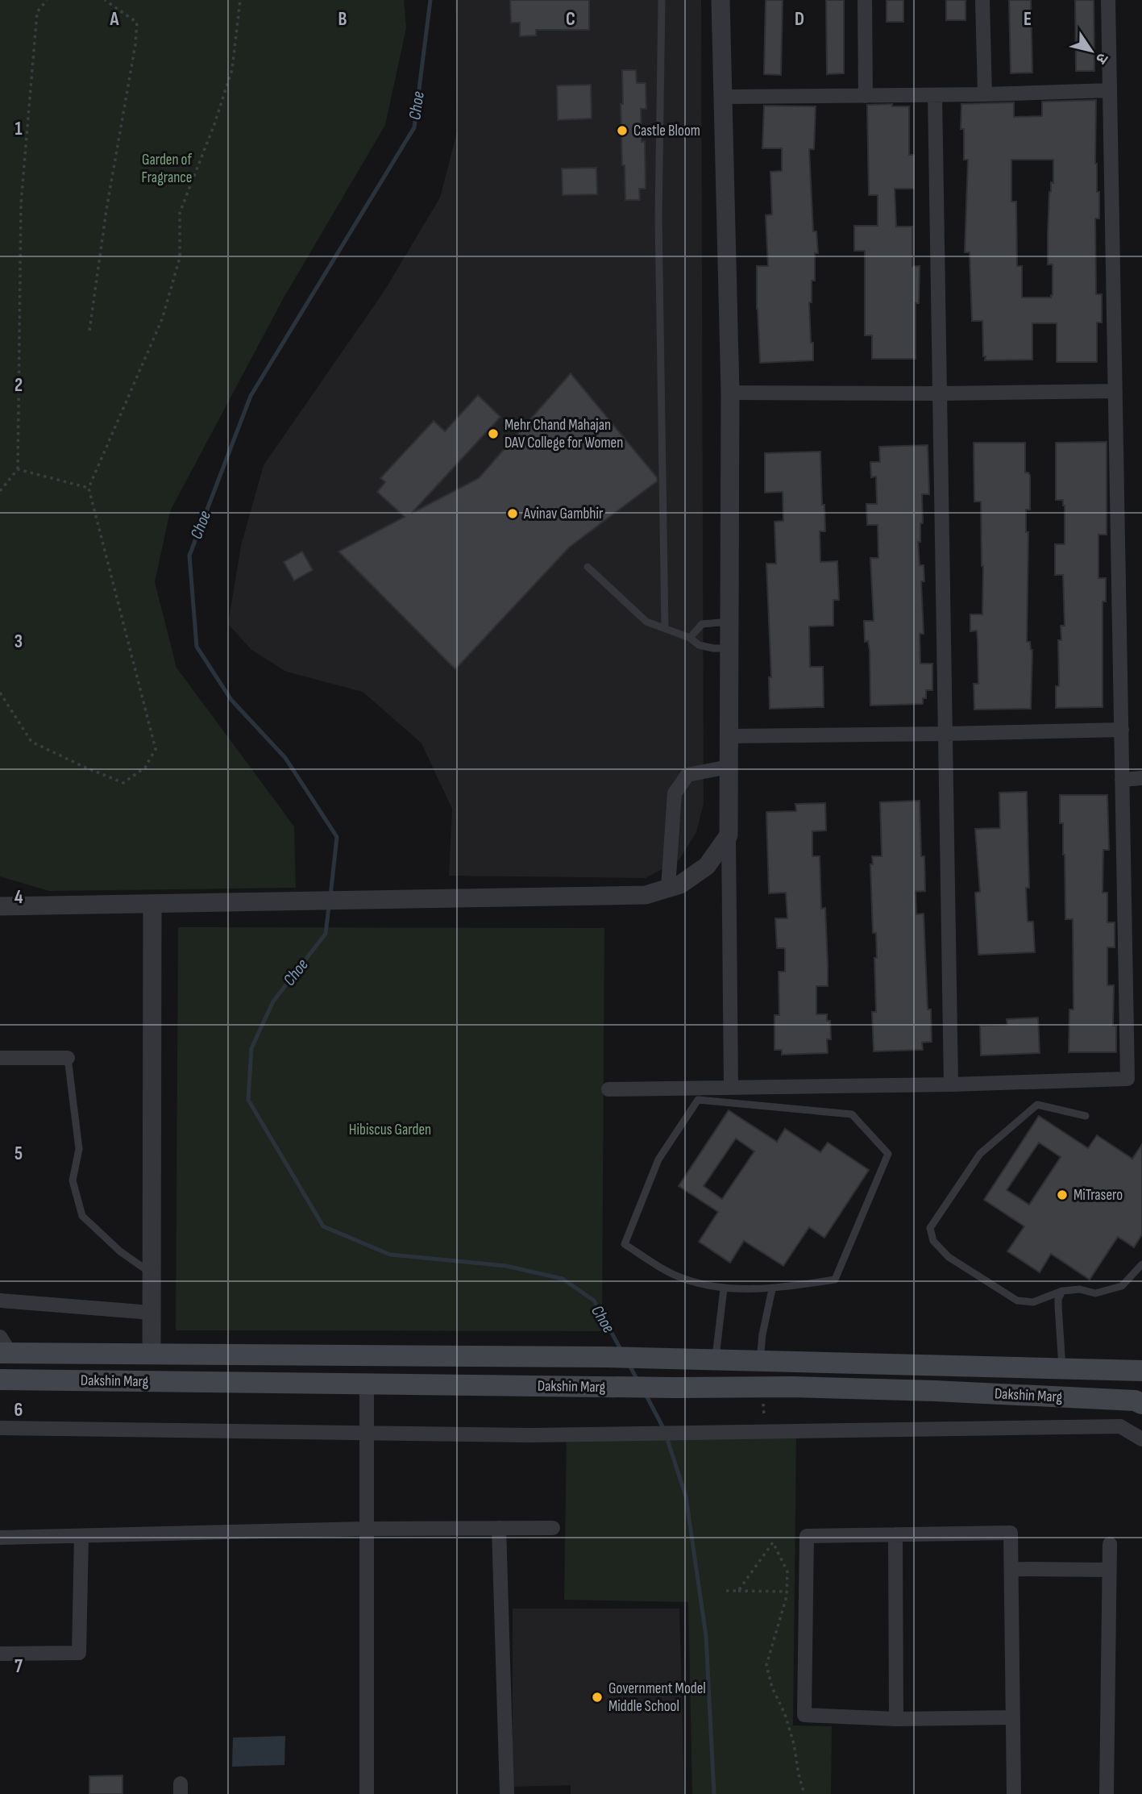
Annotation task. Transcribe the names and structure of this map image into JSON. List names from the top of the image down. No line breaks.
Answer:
{"streets":{"main road":["Dakshin Marg"]},"water":["Choe"],"parks":["Garden of Fragrance","Hibiscus Garden"],"places":["Castle Bloom","Mehr Chand Mahajan DAV College for Women","Avinav Gambhir","MiTrasero","Government Model Middle School"],"north":"bottom right","grid":{"columns":["A","B","C","D","E"],"rows":["1","2","3","4","5","6","7"]}}
